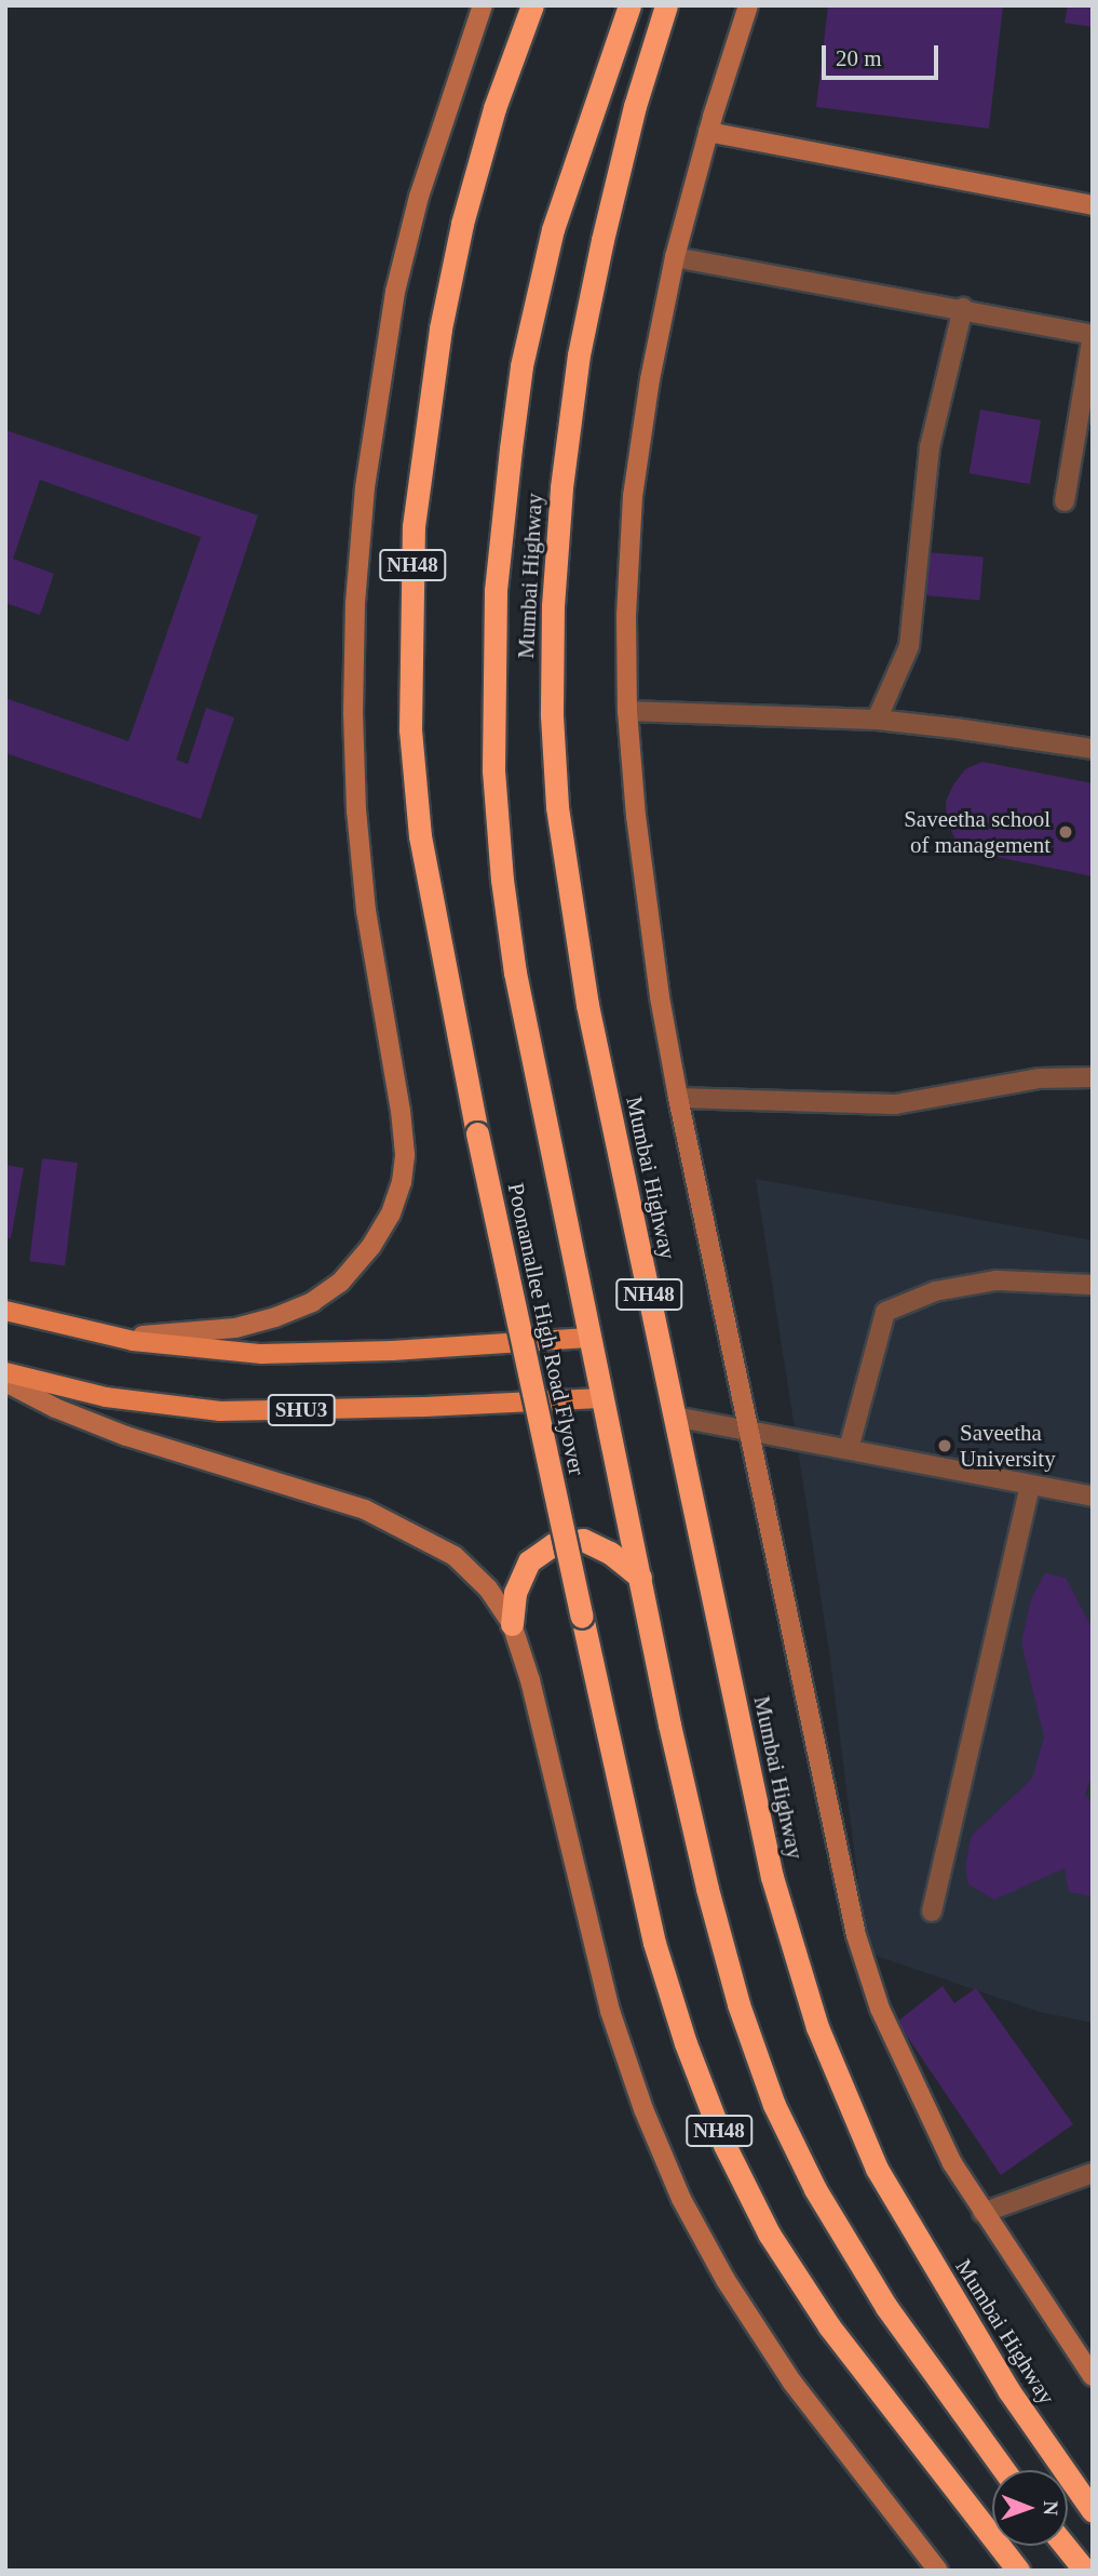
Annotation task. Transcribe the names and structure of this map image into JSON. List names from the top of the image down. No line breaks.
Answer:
{"streets":{"highway":["NH48","Mumbai Highway","Poonamallee High Road Flyover"],"main road":["SHU3"]},"places":["Saveetha school of management","Saveetha University"],"scale_bar":"20 m","north":"right"}
